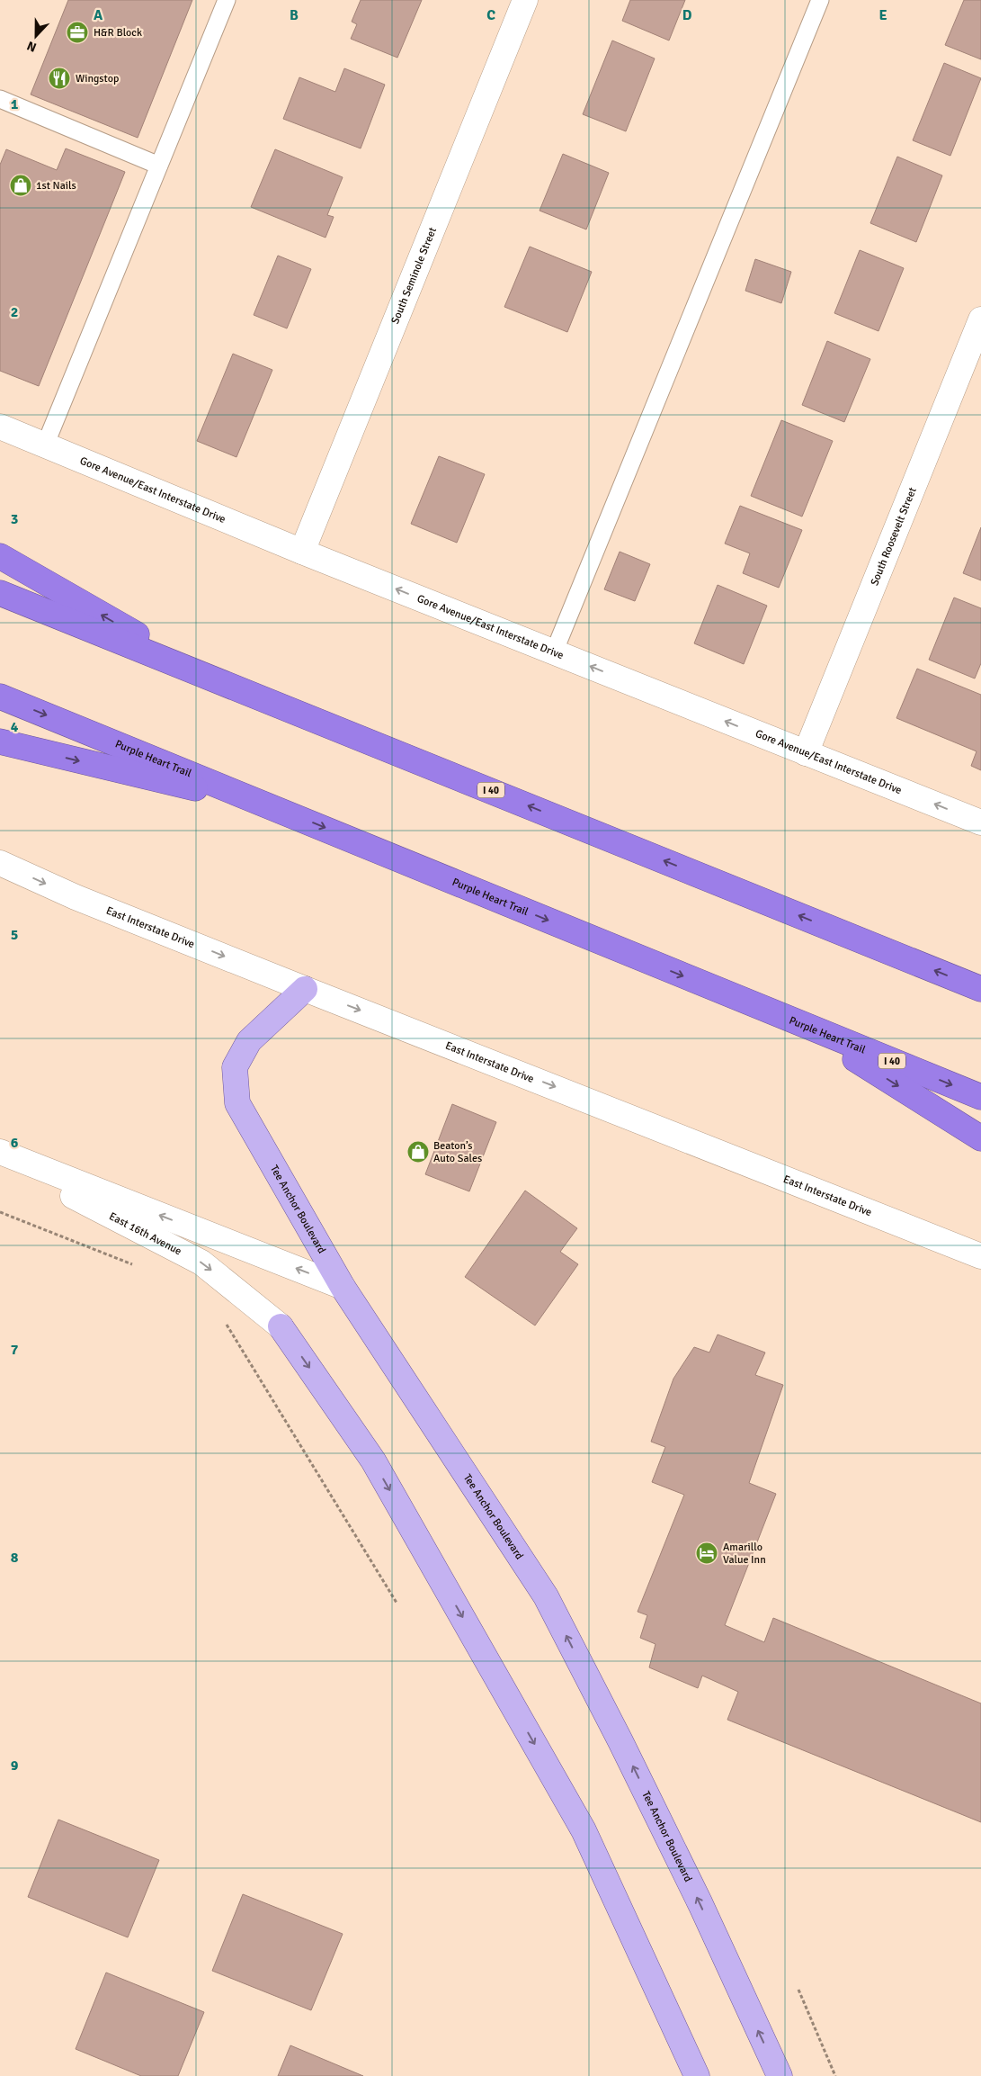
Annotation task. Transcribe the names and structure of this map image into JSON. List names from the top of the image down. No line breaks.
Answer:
{"streets":{"highway":["Purple Heart Trail","I 40"],"main road":["South Seminole Street","Gore Avenue/East Interstate Drive","South Roosevelt Street","East Interstate Drive","Tee Anchor Boulevard","East 16th Avenue"]},"crossings":[["South Seminole Street","Gore Avenue/East Interstate Drive"],["Gore Avenue/East Interstate Drive","South Roosevelt Street"],["East Interstate Drive","Tee Anchor Boulevard"]],"one_way":["Gore Avenue/East Interstate Drive","East Interstate Drive","Tee Anchor Boulevard","East 16th Avenue"],"places":{"office":["H&R Block"],"restaurant":["Wingstop"],"shop":["1st Nails","Beaton’s Auto Sales"],"hotel":["Amarillo Value Inn"]},"north":"bottom","grid":{"columns":["A","B","C","D","E"],"rows":["1","2","3","4","5","6","7","8","9"]}}
